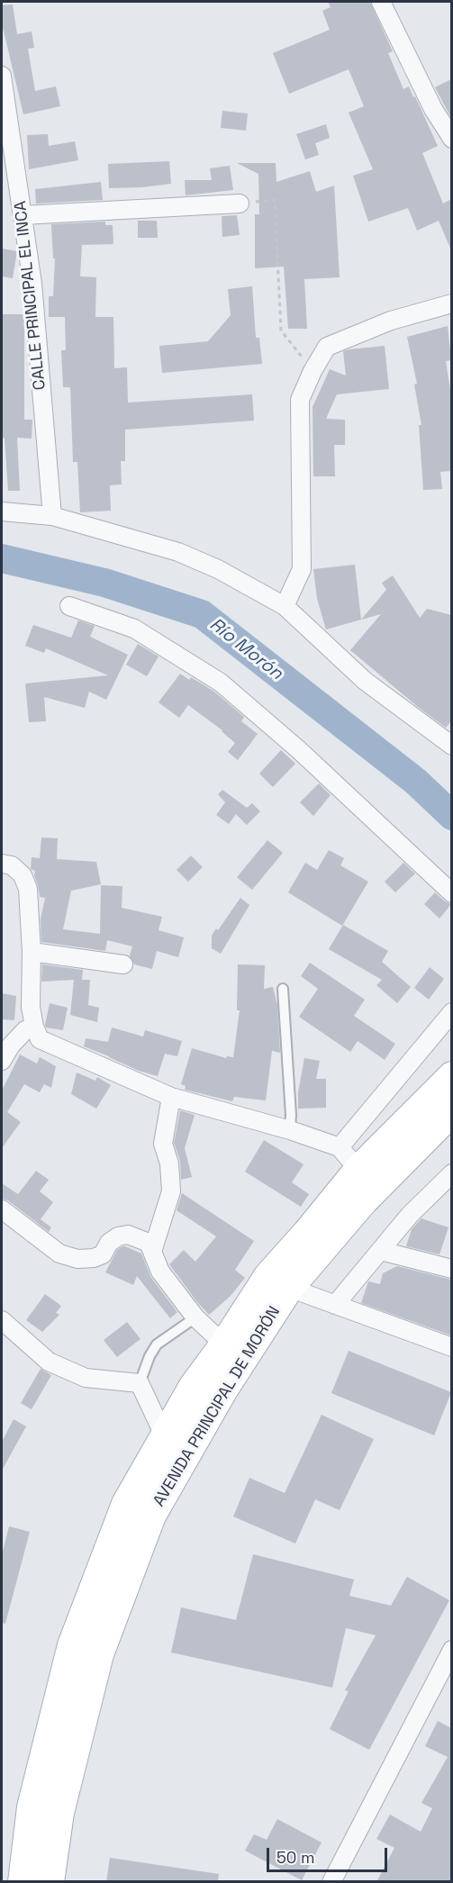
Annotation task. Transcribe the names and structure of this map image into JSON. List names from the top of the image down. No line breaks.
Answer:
{"streets":{"main road":["AVENIDA PRINCIPAL DE MORÓN"],"street":["CALLE PRINCIPAL EL INCA"]},"water":["Río Morón"],"scale_bar":"50 m"}
